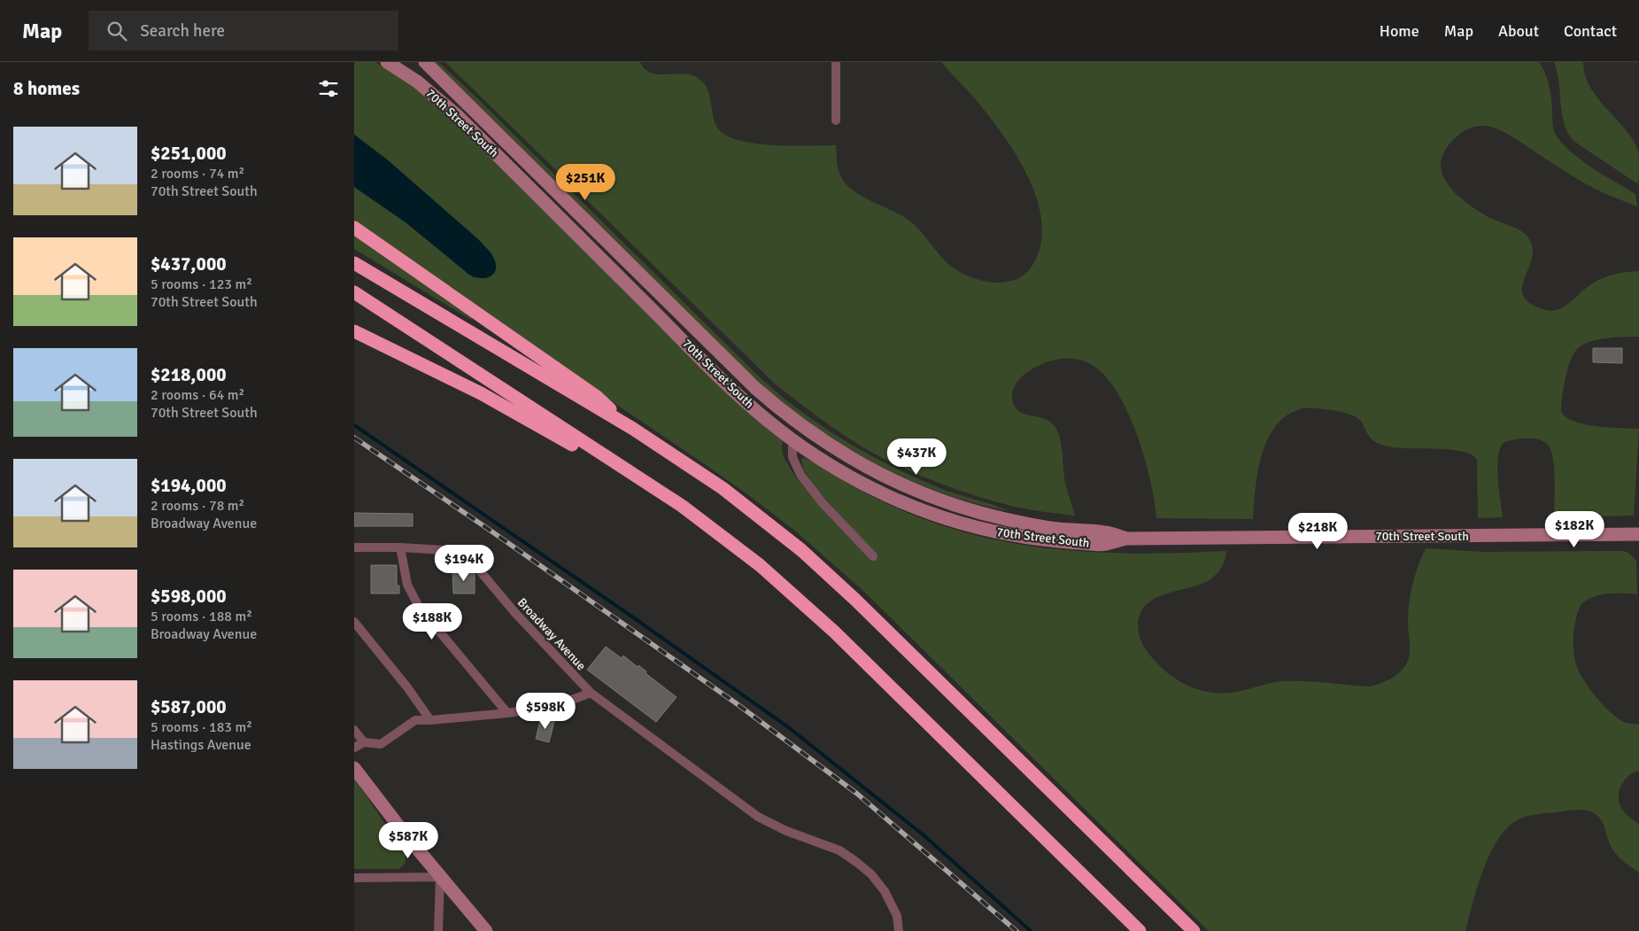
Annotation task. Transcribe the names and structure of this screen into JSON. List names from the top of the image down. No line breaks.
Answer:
{"streets":{"main road":["70th Street South"],"street":["Broadway Avenue"]},"page":{"header":"Map","search":"Search here","nav":["Home","Map","About","Contact"],"heading":"8 homes","list":[{"name":"$251,000","note":"2 rooms · 74 m² · 70th Street South"},{"name":"$437,000","note":"5 rooms · 123 m² · 70th Street South"},{"name":"$218,000","note":"2 rooms · 64 m² · 70th Street South"},{"name":"$194,000","note":"2 rooms · 78 m² · Broadway Avenue"},{"name":"$598,000","note":"5 rooms · 188 m² · Broadway Avenue"},{"name":"$587,000","note":"5 rooms · 183 m² · Hastings Avenue"}],"price":["$251K","$437K","$182K","$218K","$194K","$188K","$598K","$587K"]}}
